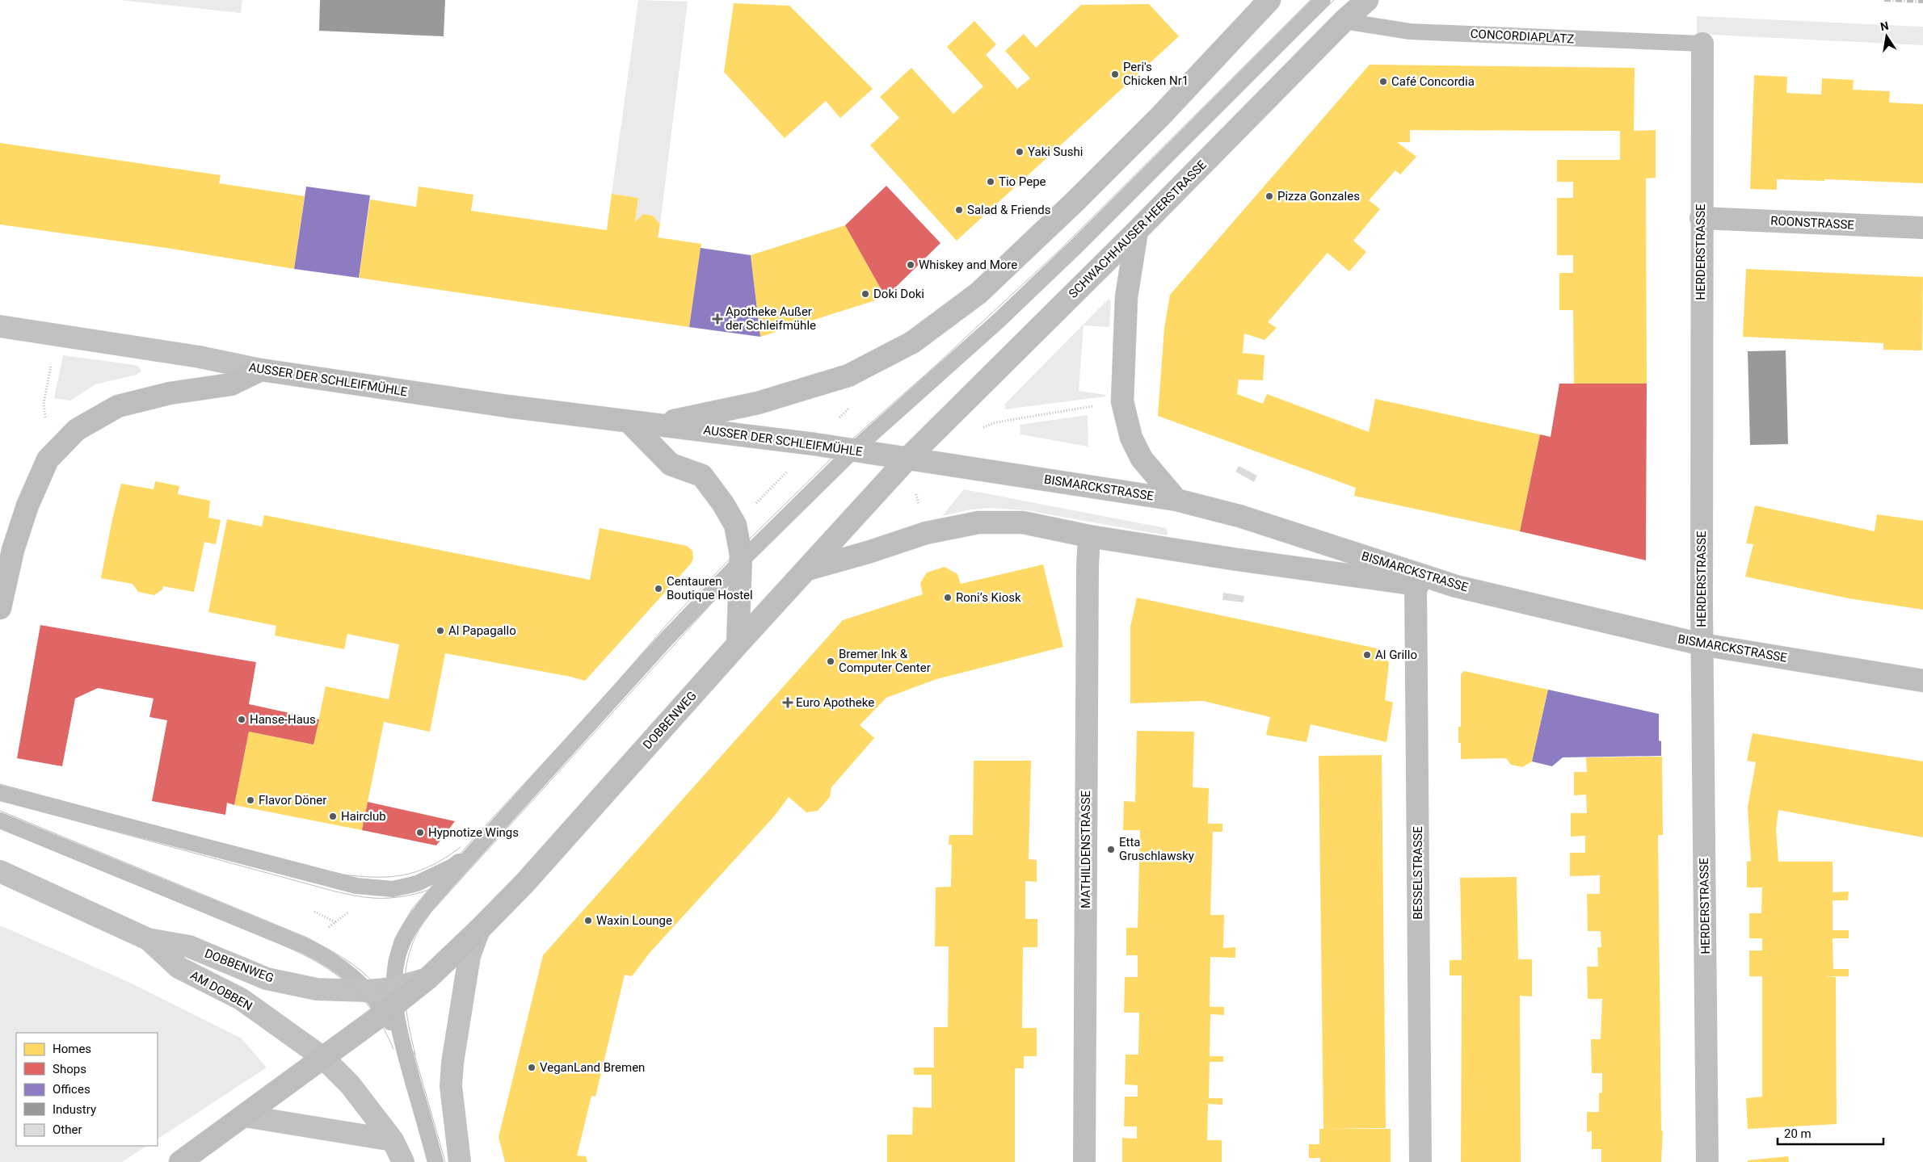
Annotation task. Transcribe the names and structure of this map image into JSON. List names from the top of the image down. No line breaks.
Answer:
{"streets":{"main road":["SCHWACHHAUSER HEERSTRASSE","AUSSER DER SCHLEIFMÜHLE","BISMARCKSTRASSE","DOBBENWEG","AM DOBBEN"],"street":["ROONSTRASSE","HERDERSTRASSE","MATHILDENSTRASSE","BESSELSTRASSE"],"lane":["CONCORDIAPLATZ"]},"crossings":[["CONCORDIAPLATZ","SCHWACHHAUSER HEERSTRASSE"],["CONCORDIAPLATZ","HERDERSTRASSE"],["ROONSTRASSE","HERDERSTRASSE"],["SCHWACHHAUSER HEERSTRASSE","AUSSER DER SCHLEIFMÜHLE"],["SCHWACHHAUSER HEERSTRASSE","BISMARCKSTRASSE"],["SCHWACHHAUSER HEERSTRASSE","DOBBENWEG"],["HERDERSTRASSE","BISMARCKSTRASSE"],["AUSSER DER SCHLEIFMÜHLE","BISMARCKSTRASSE"],["AUSSER DER SCHLEIFMÜHLE","DOBBENWEG"],["BISMARCKSTRASSE","DOBBENWEG"],["DOBBENWEG","AM DOBBEN"]],"places":{"other":["Peri's Chicken Nr1","Café Concordia","Yaki Sushi","Tio Pepe","Pizza Gonzales","Salad & Friends","Whiskey and More","Doki Doki","Centauren Boutique Hostel","Roniʼs Kiosk","Al Papagallo","Al Grillo","Bremer Ink & Computer Center","Hanse-Haus","Flavor Döner","Hairclub","Hypnotize Wings","Etta Gruschlawsky","Waxin Lounge","VeganLand Bremen"],"health":["Apotheke Außer der Schleifmühle","Euro Apotheke"]},"legend":["Homes","Shops","Offices","Industry","Other"],"scale_bar":"20 m","north":"top"}
